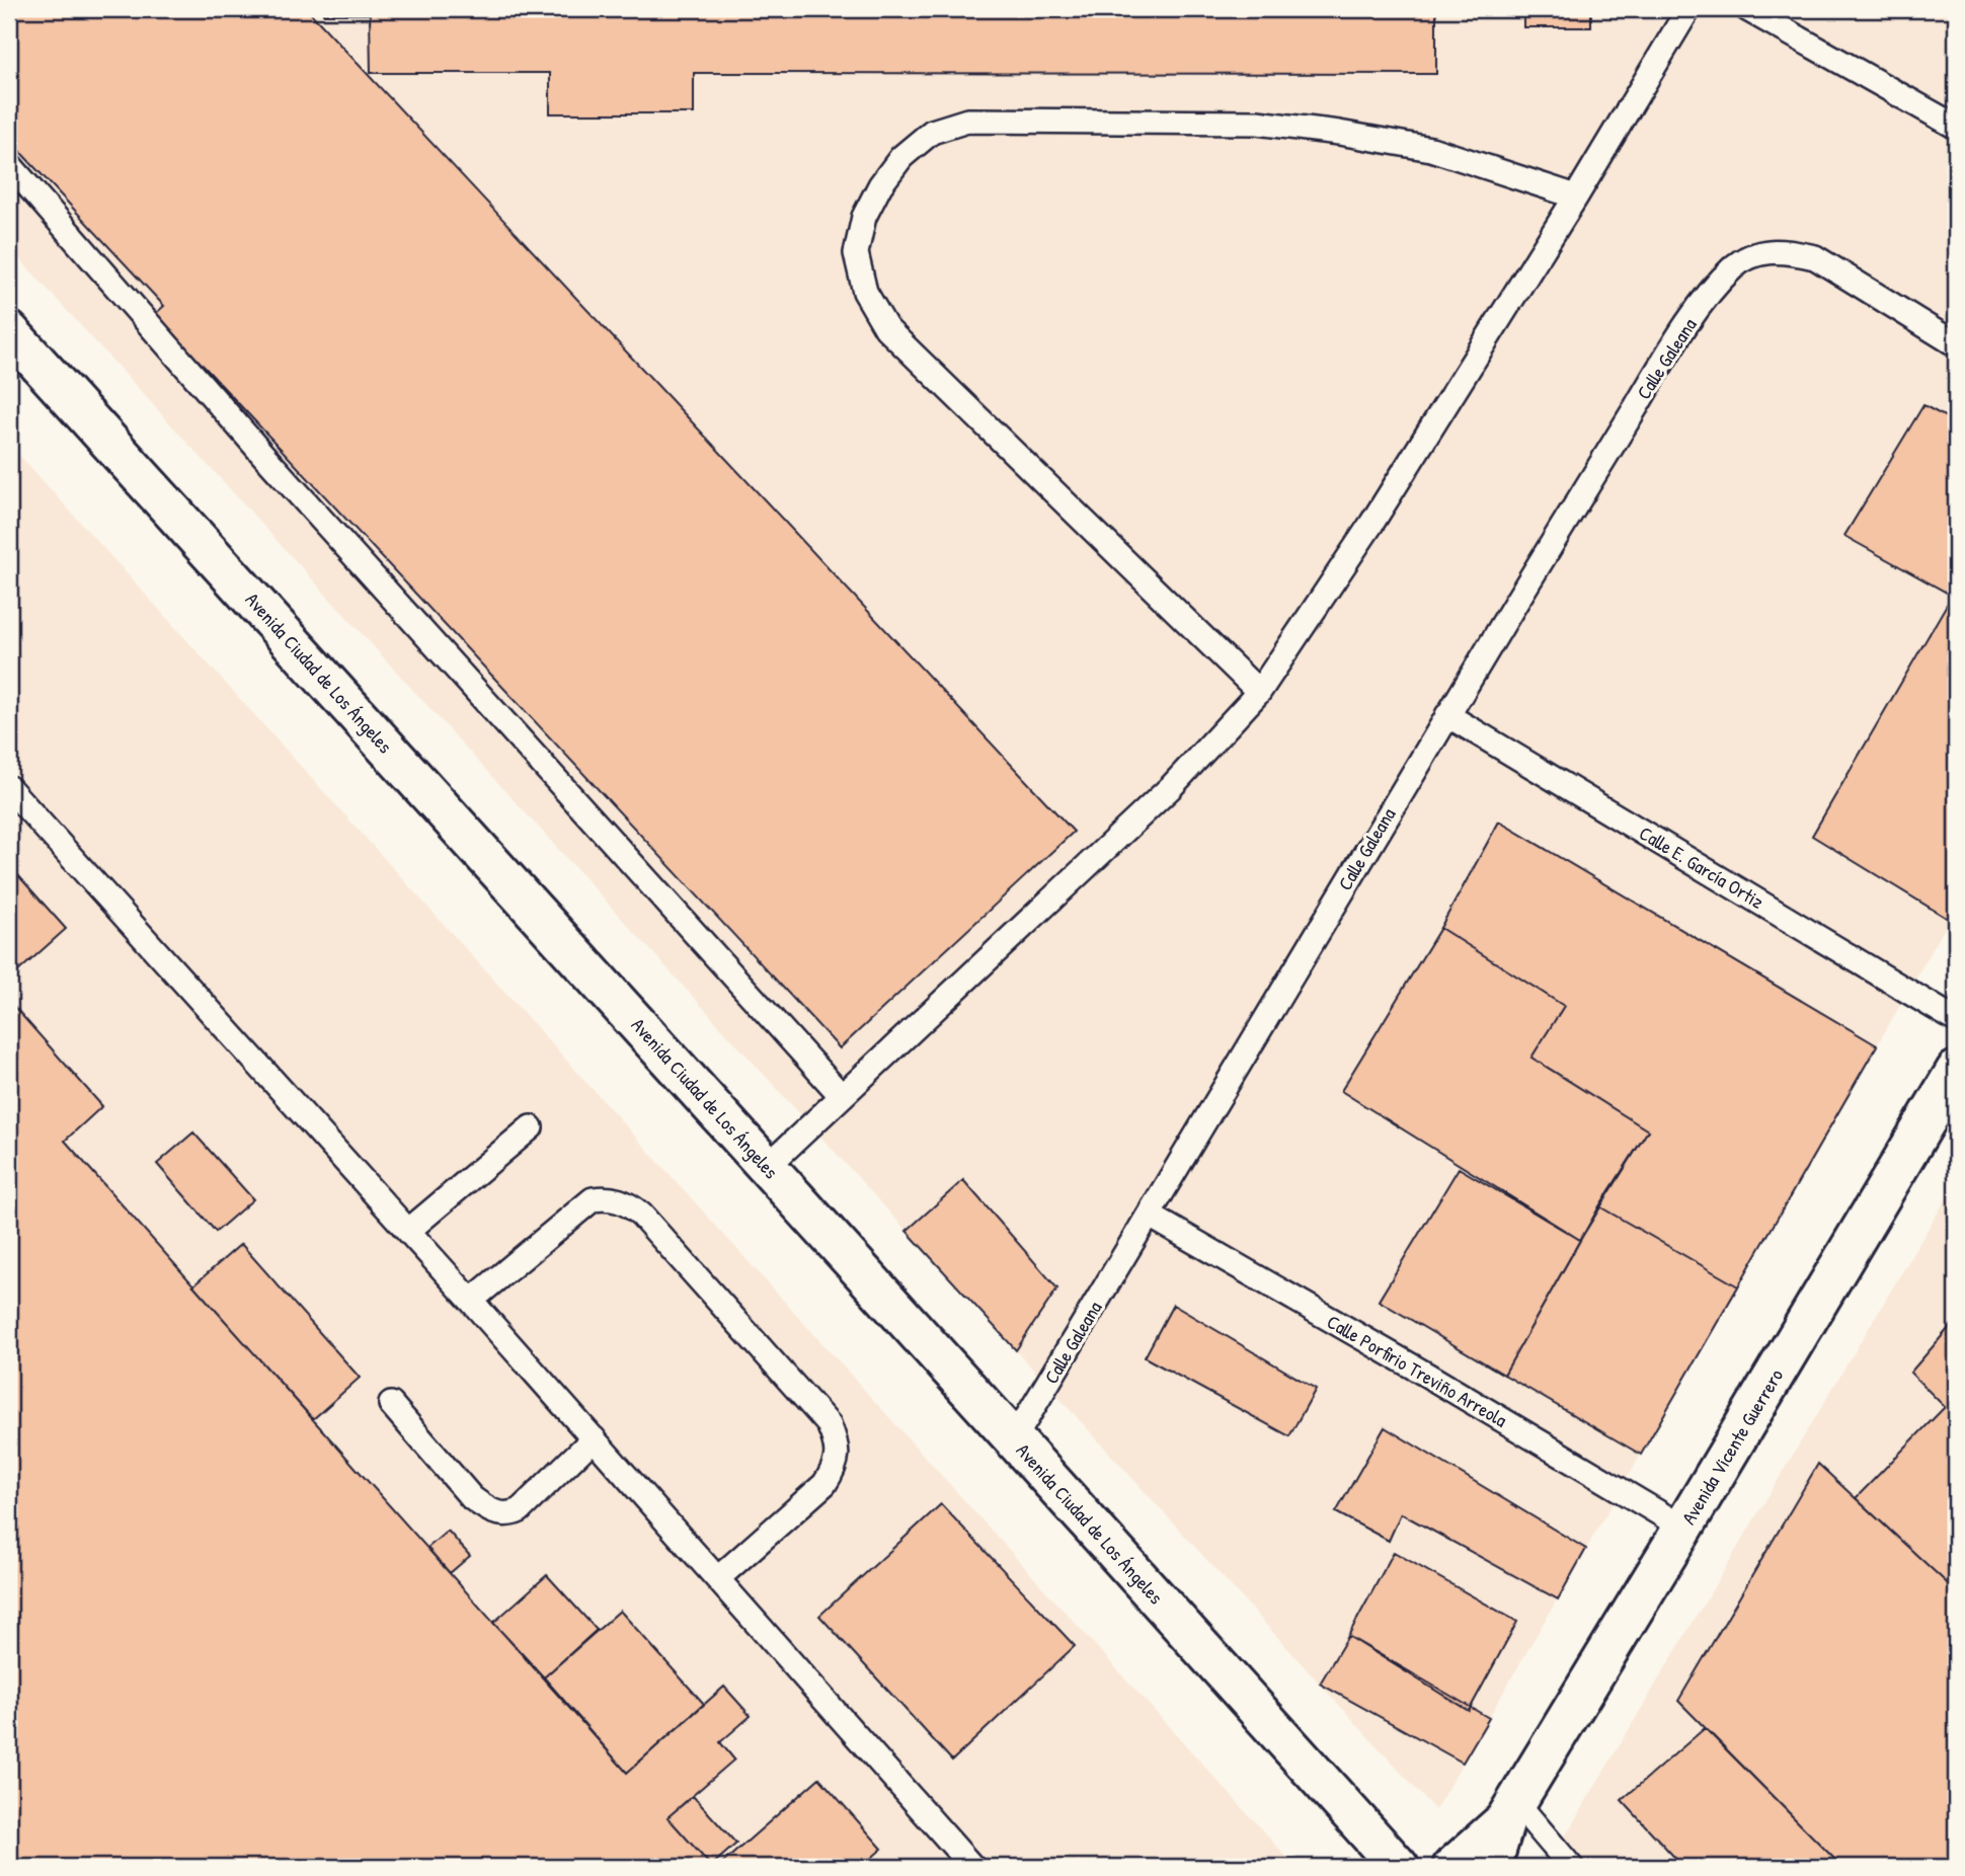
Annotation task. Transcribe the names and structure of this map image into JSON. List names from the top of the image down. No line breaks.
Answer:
{"streets":{"street":["Avenida Ciudad de Los Ángeles","Avenida Vicente Guerrero"],"lane":["Calle Galeana","Calle E. García Ortiz","Calle Porfirio Treviño Arreola"]},"crossings":[["Calle Galeana","Avenida Ciudad de Los Ángeles"],["Calle Galeana","Calle E. García Ortiz"],["Calle Galeana","Calle Porfirio Treviño Arreola"],["Calle Porfirio Treviño Arreola","Avenida Vicente Guerrero"]]}
